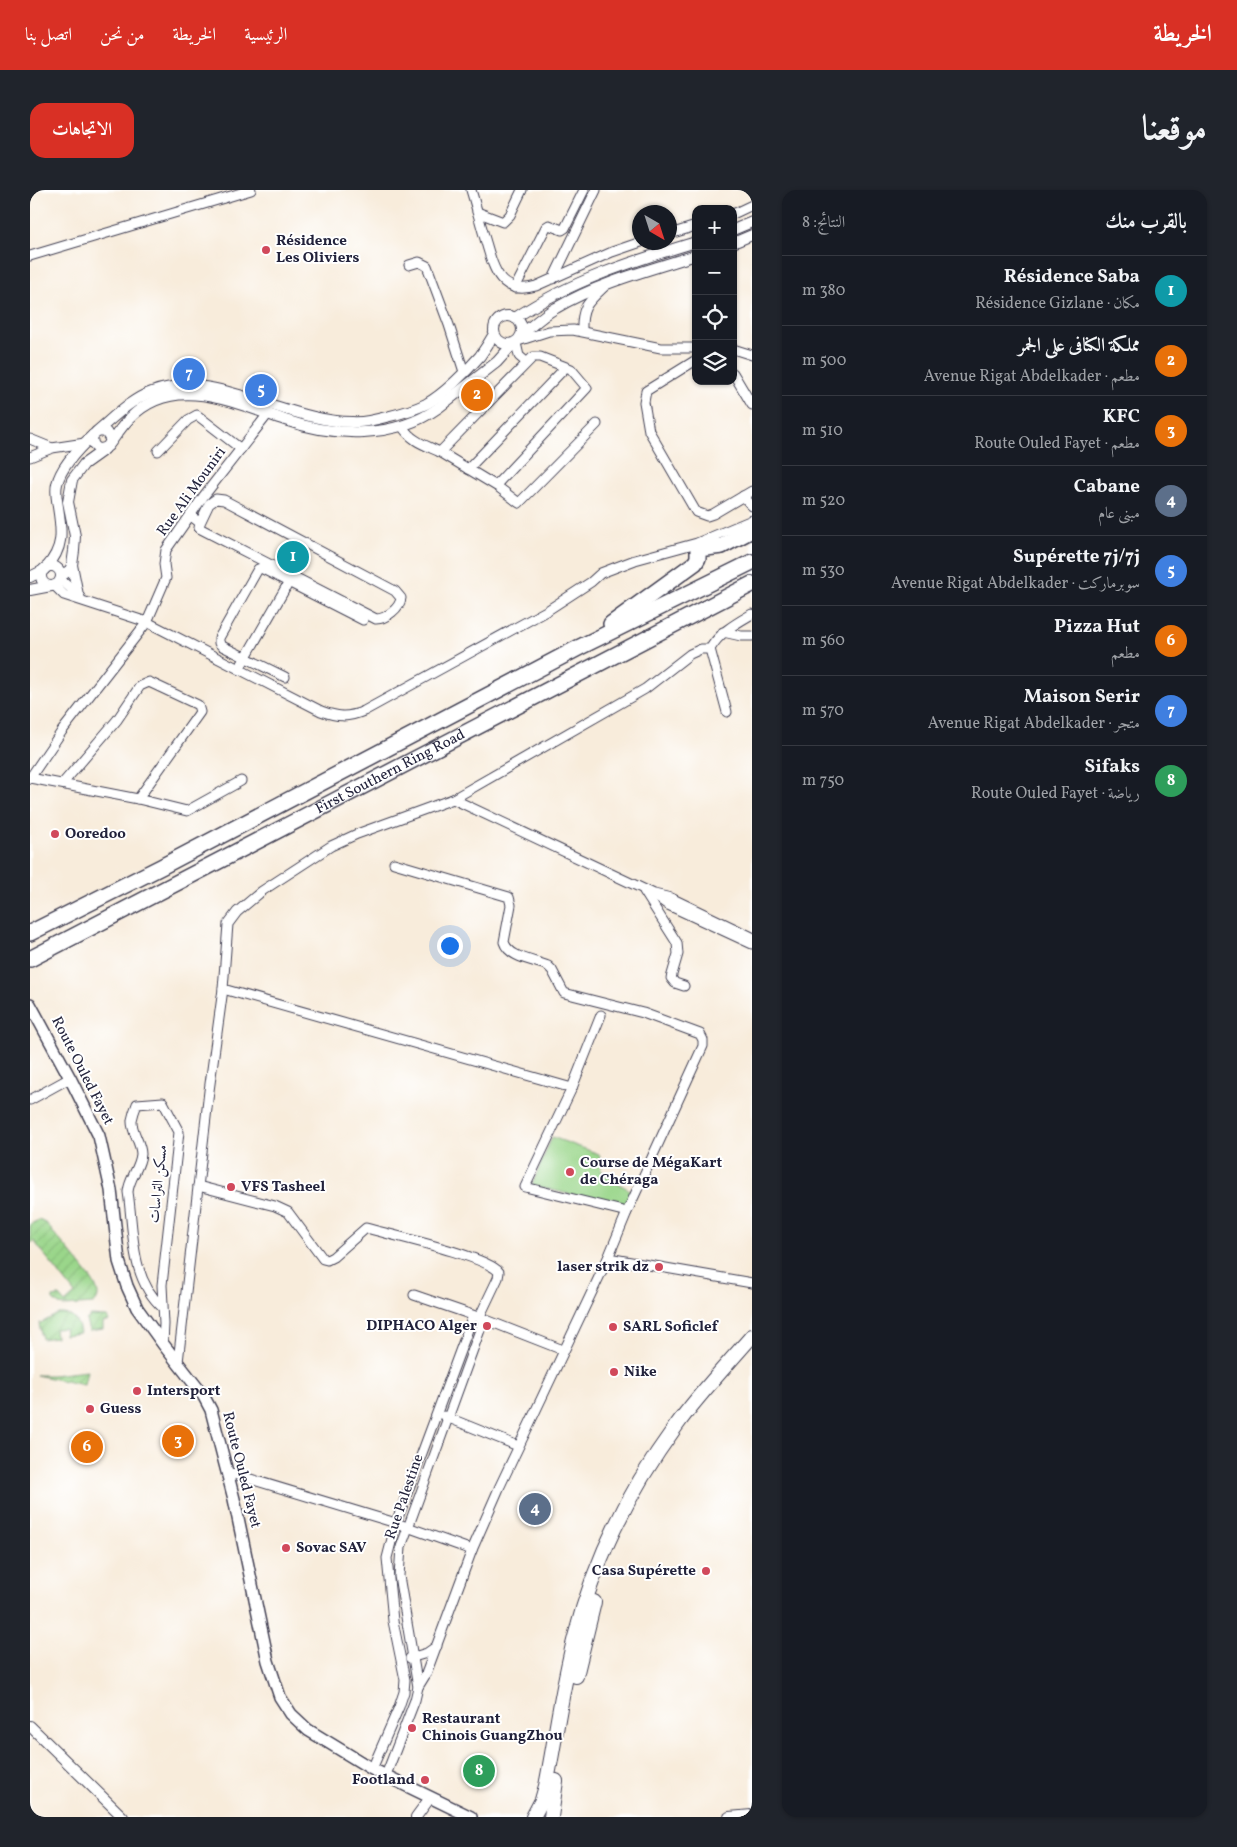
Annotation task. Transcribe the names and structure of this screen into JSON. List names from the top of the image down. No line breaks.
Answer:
{"streets":{"highway":["First Southern Ring Road"],"main road":["Route Ouled Fayet"],"street":["Rue Ali Mouniri","مسكن التراسات","Rue Palestine"]},"crossings":[["Route Ouled Fayet","مسكن التراسات"],["Route Ouled Fayet","Rue Palestine"]],"places":["Résidence Les Oliviers","Ooredoo","Course de MégaKart de Chéraga","VFS Tasheel","laser strik dz","DIPHACO Alger","SARL Soficlef","Nike","Intersport","Guess","Sovac SAV","Casa Supérette","Restaurant Chinois GuangZhou","Footland"],"north":"bottom right","page":{"header":"الخريطة","nav":["الرئيسية","الخريطة","من نحن","اتصل بنا"],"title":"موقعنا","buttons":"الاتجاهات","heading":["بالقرب منك","النتائج: 8"],"map_buttons":["+","−"],"list":[{"mark":"1","name":"Résidence Saba","note":"مكان · Résidence Gizlane","value":"380 m"},{"mark":"2","name":"مملكة الكنافى على الجمر","note":"مطعم · Avenue Rigat Abdelkader","value":"500 m"},{"mark":"3","name":"KFC","note":"مطعم · Route Ouled Fayet","value":"510 m"},{"mark":"4","name":"Cabane","note":"مبنى عام","value":"520 m"},{"mark":"5","name":"Supérette 7j/7j","note":"سوبرماركت · Avenue Rigat Abdelkader","value":"530 m"},{"mark":"6","name":"Pizza Hut","note":"مطعم","value":"560 m"},{"mark":"7","name":"Maison Serir","note":"متجر · Avenue Rigat Abdelkader","value":"570 m"},{"mark":"8","name":"Sifaks","note":"رياضة · Route Ouled Fayet","value":"750 m"}],"pins":["7","5","2","1","3","6","4","8"]}}
